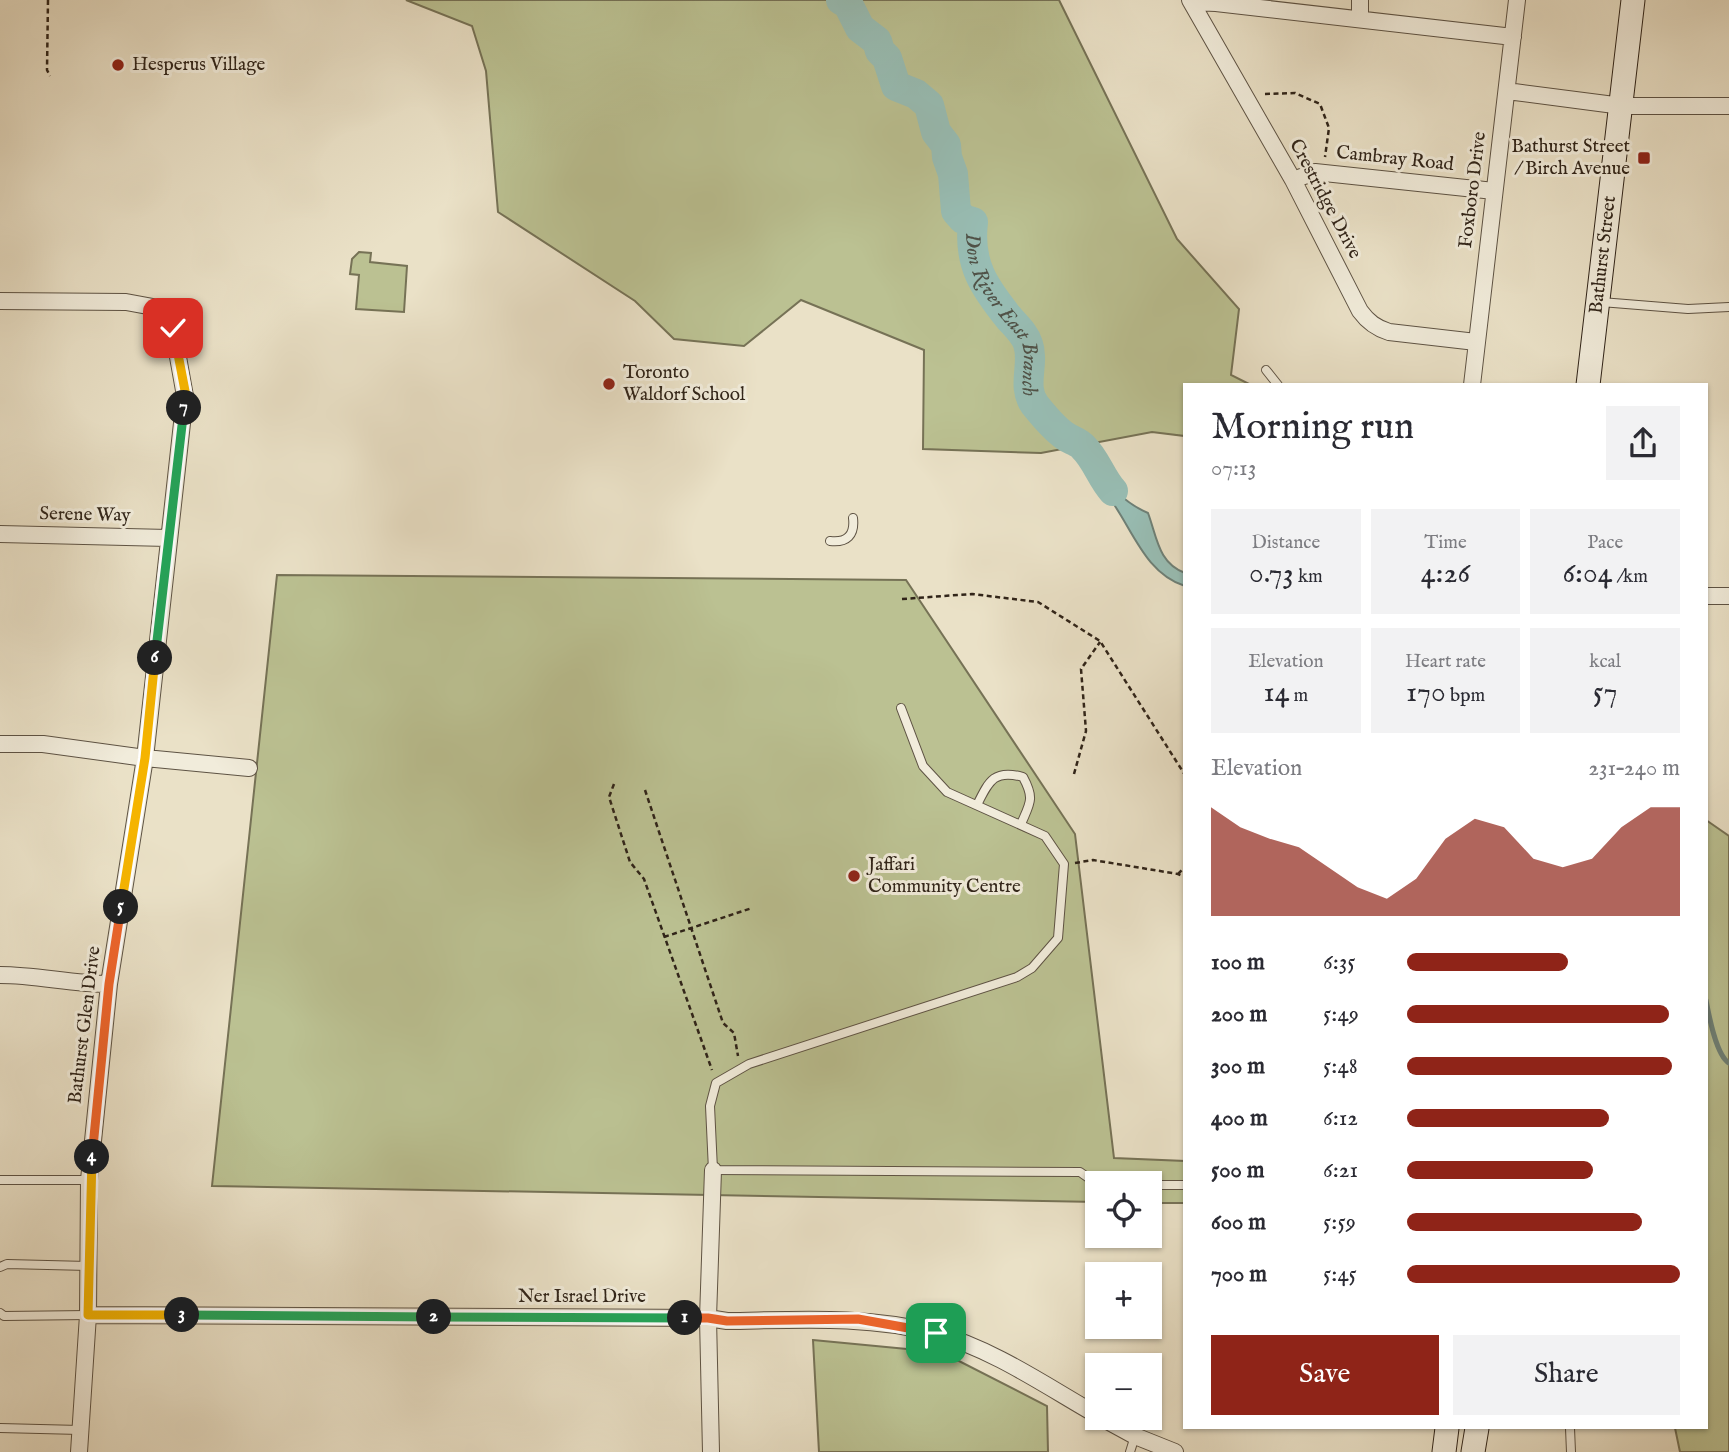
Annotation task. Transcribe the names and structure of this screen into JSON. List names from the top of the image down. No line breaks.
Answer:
{"streets":{"main road":["Bathurst Street"],"street":["Cambray Road","Foxboro Drive","Crestridge Drive","Serene Way","Bathurst Glen Drive","Ner Israel Drive"]},"crossings":[["Cambray Road","Foxboro Drive"],["Cambray Road","Crestridge Drive"],["Foxboro Drive","Crestridge Drive"],["Serene Way","Bathurst Glen Drive"],["Bathurst Glen Drive","Ner Israel Drive"]],"water":["Don River East Branch"],"places":{"other":["Hesperus Village","Toronto Waldorf School","Jaffari Community Centre"],"transit":["Bathurst Street / Birch Avenue"]},"page":{"heading":["Morning run","07:13"],"pins":["7","6","5","4","3","2","1"],"stats":[["Distance","0.73 km"],["Time","4:26"],["Pace","6:04 /km"],["Elevation","14 m"],["Heart rate","170 bpm"],["kcal","57"]],"chart":["Elevation","231–240 m"],"list":[{"name":"100 m","note":"6:35"},{"name":"200 m","note":"5:49"},{"name":"300 m","note":"5:48"},{"name":"400 m","note":"6:12"},{"name":"500 m","note":"6:21"},{"name":"600 m","note":"5:59"},{"name":"700 m","note":"5:45"}],"map_buttons":["+","−"],"buttons":["Save","Share"]}}
